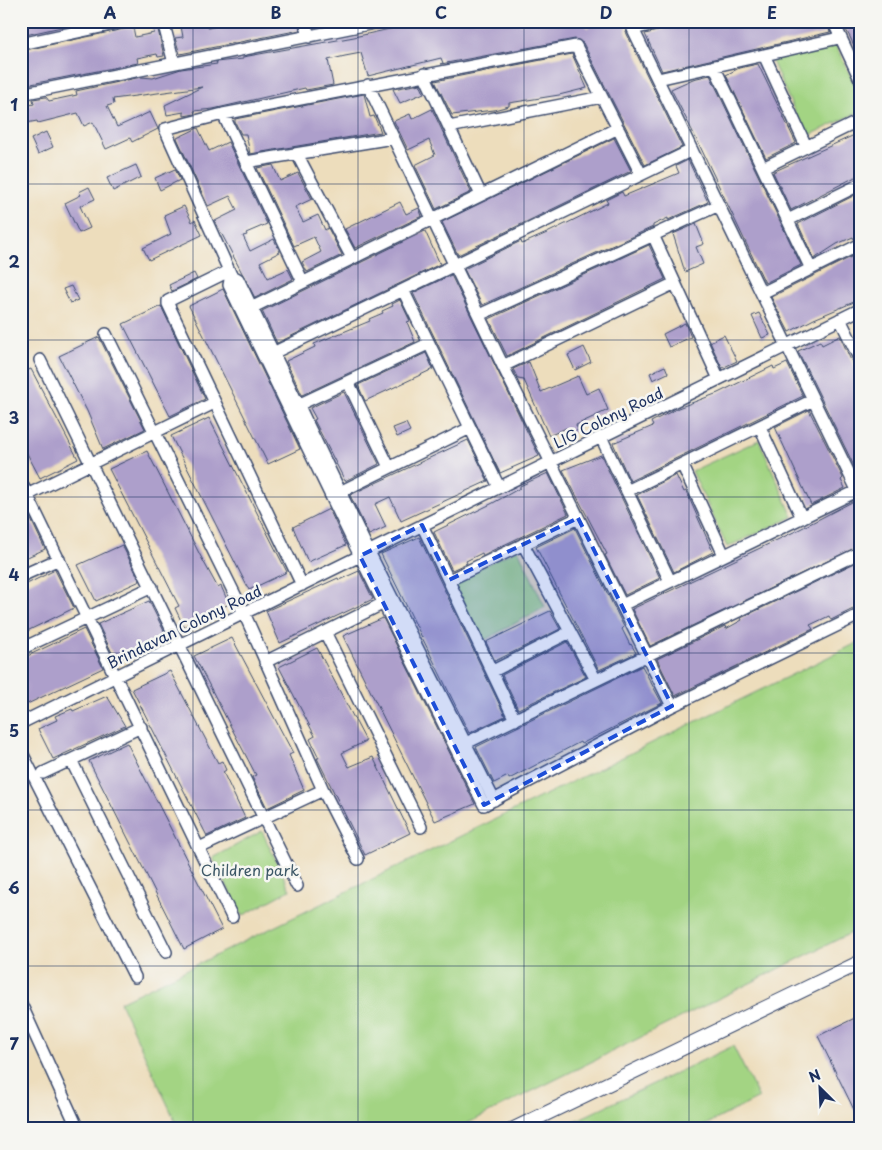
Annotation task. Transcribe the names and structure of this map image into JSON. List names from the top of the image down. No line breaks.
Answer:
{"streets":{"street":["LIG Colony Road","Brindavan Colony Road"]},"crossings":[["LIG Colony Road","Brindavan Colony Road"]],"parks":["Children park"],"north":"top left","grid":{"columns":["A","B","C","D","E"],"rows":["1","2","3","4","5","6","7"]}}
